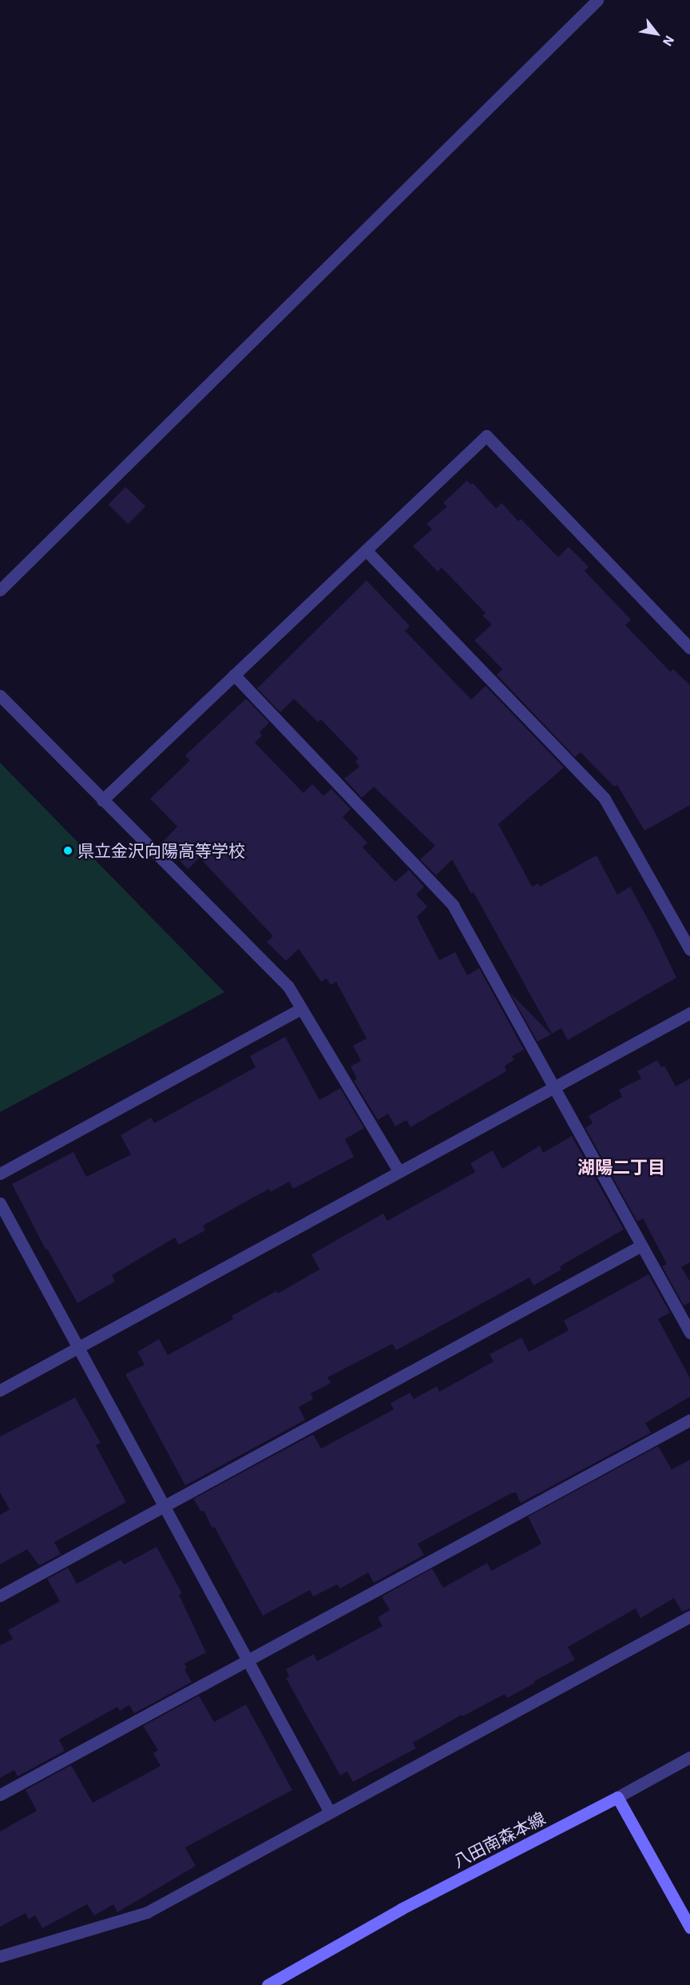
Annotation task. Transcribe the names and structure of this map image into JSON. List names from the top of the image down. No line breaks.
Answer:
{"streets":{"main road":["八田南森本線"]},"districts":["湖陽二丁目"],"places":["県立金沢向陽高等学校"],"north":"bottom right"}
